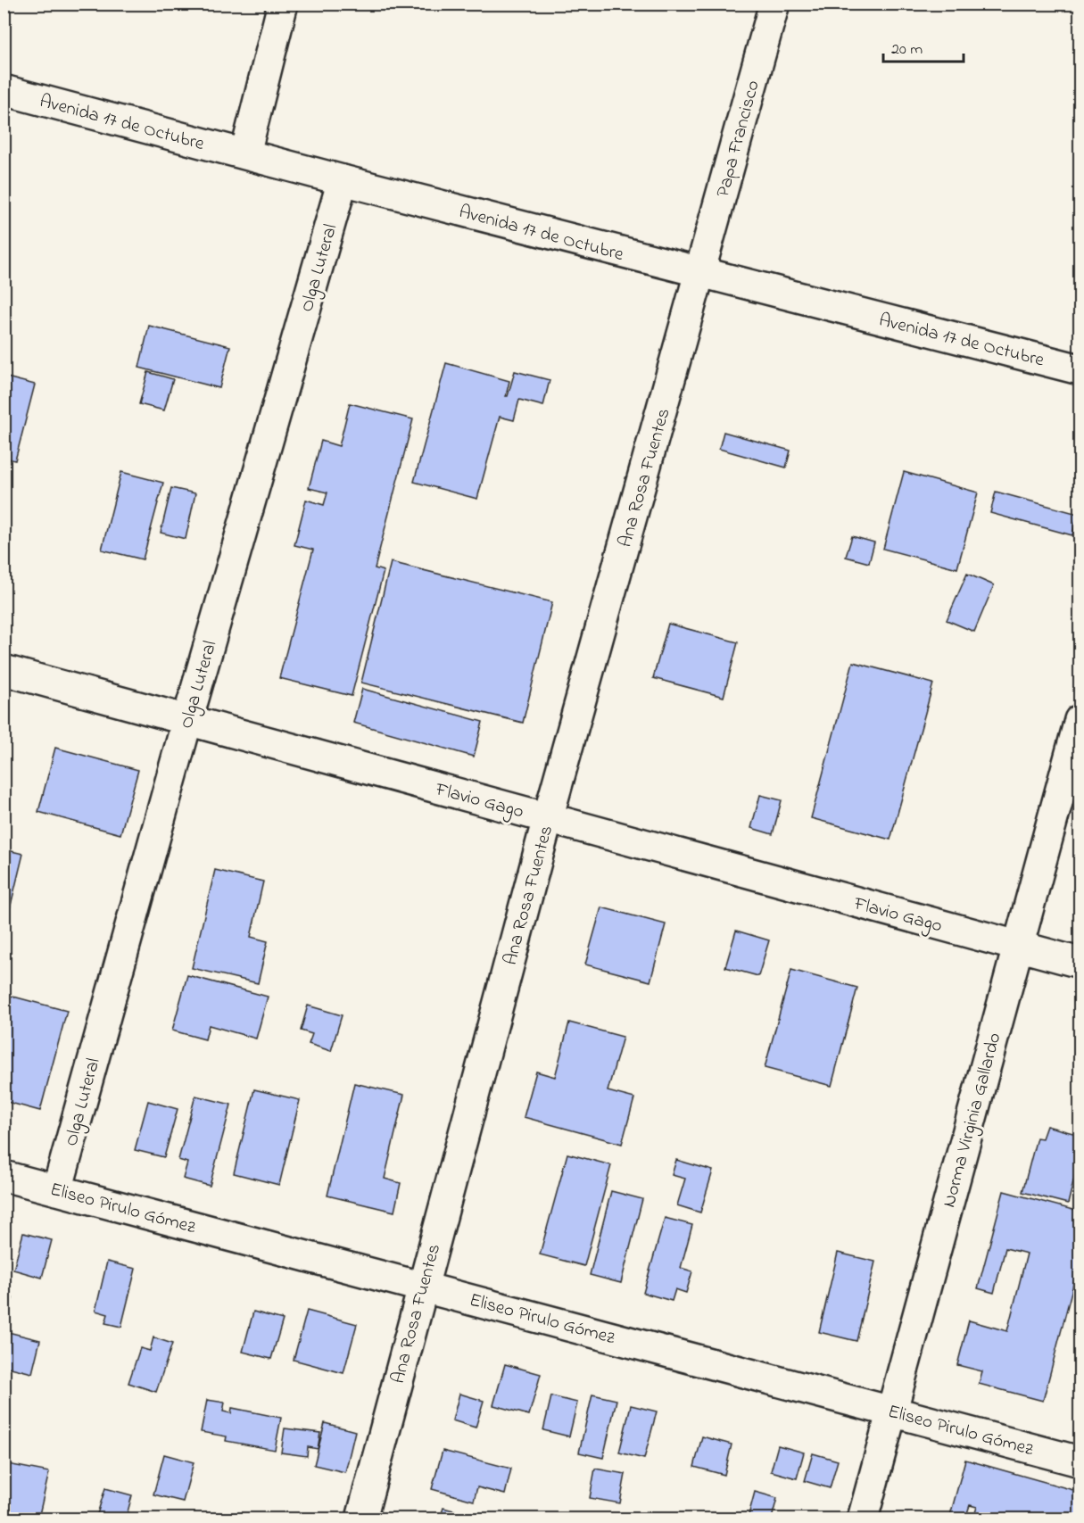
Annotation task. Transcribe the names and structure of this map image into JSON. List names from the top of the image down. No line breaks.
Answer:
{"streets":{"street":["Avenida 17 de Octubre","Papa Francisco","Olga Luteral","Ana Rosa Fuentes","Flavio Gago","Norma Virginia Gallardo","Eliseo Pirulo Gómez"]},"crossings":[["Avenida 17 de Octubre","Papa Francisco"],["Avenida 17 de Octubre","Olga Luteral"],["Avenida 17 de Octubre","Ana Rosa Fuentes"],["Papa Francisco","Ana Rosa Fuentes"],["Olga Luteral","Flavio Gago"],["Olga Luteral","Eliseo Pirulo Gómez"],["Ana Rosa Fuentes","Flavio Gago"],["Ana Rosa Fuentes","Eliseo Pirulo Gómez"],["Flavio Gago","Norma Virginia Gallardo"],["Norma Virginia Gallardo","Eliseo Pirulo Gómez"]],"scale_bar":"20 m"}
